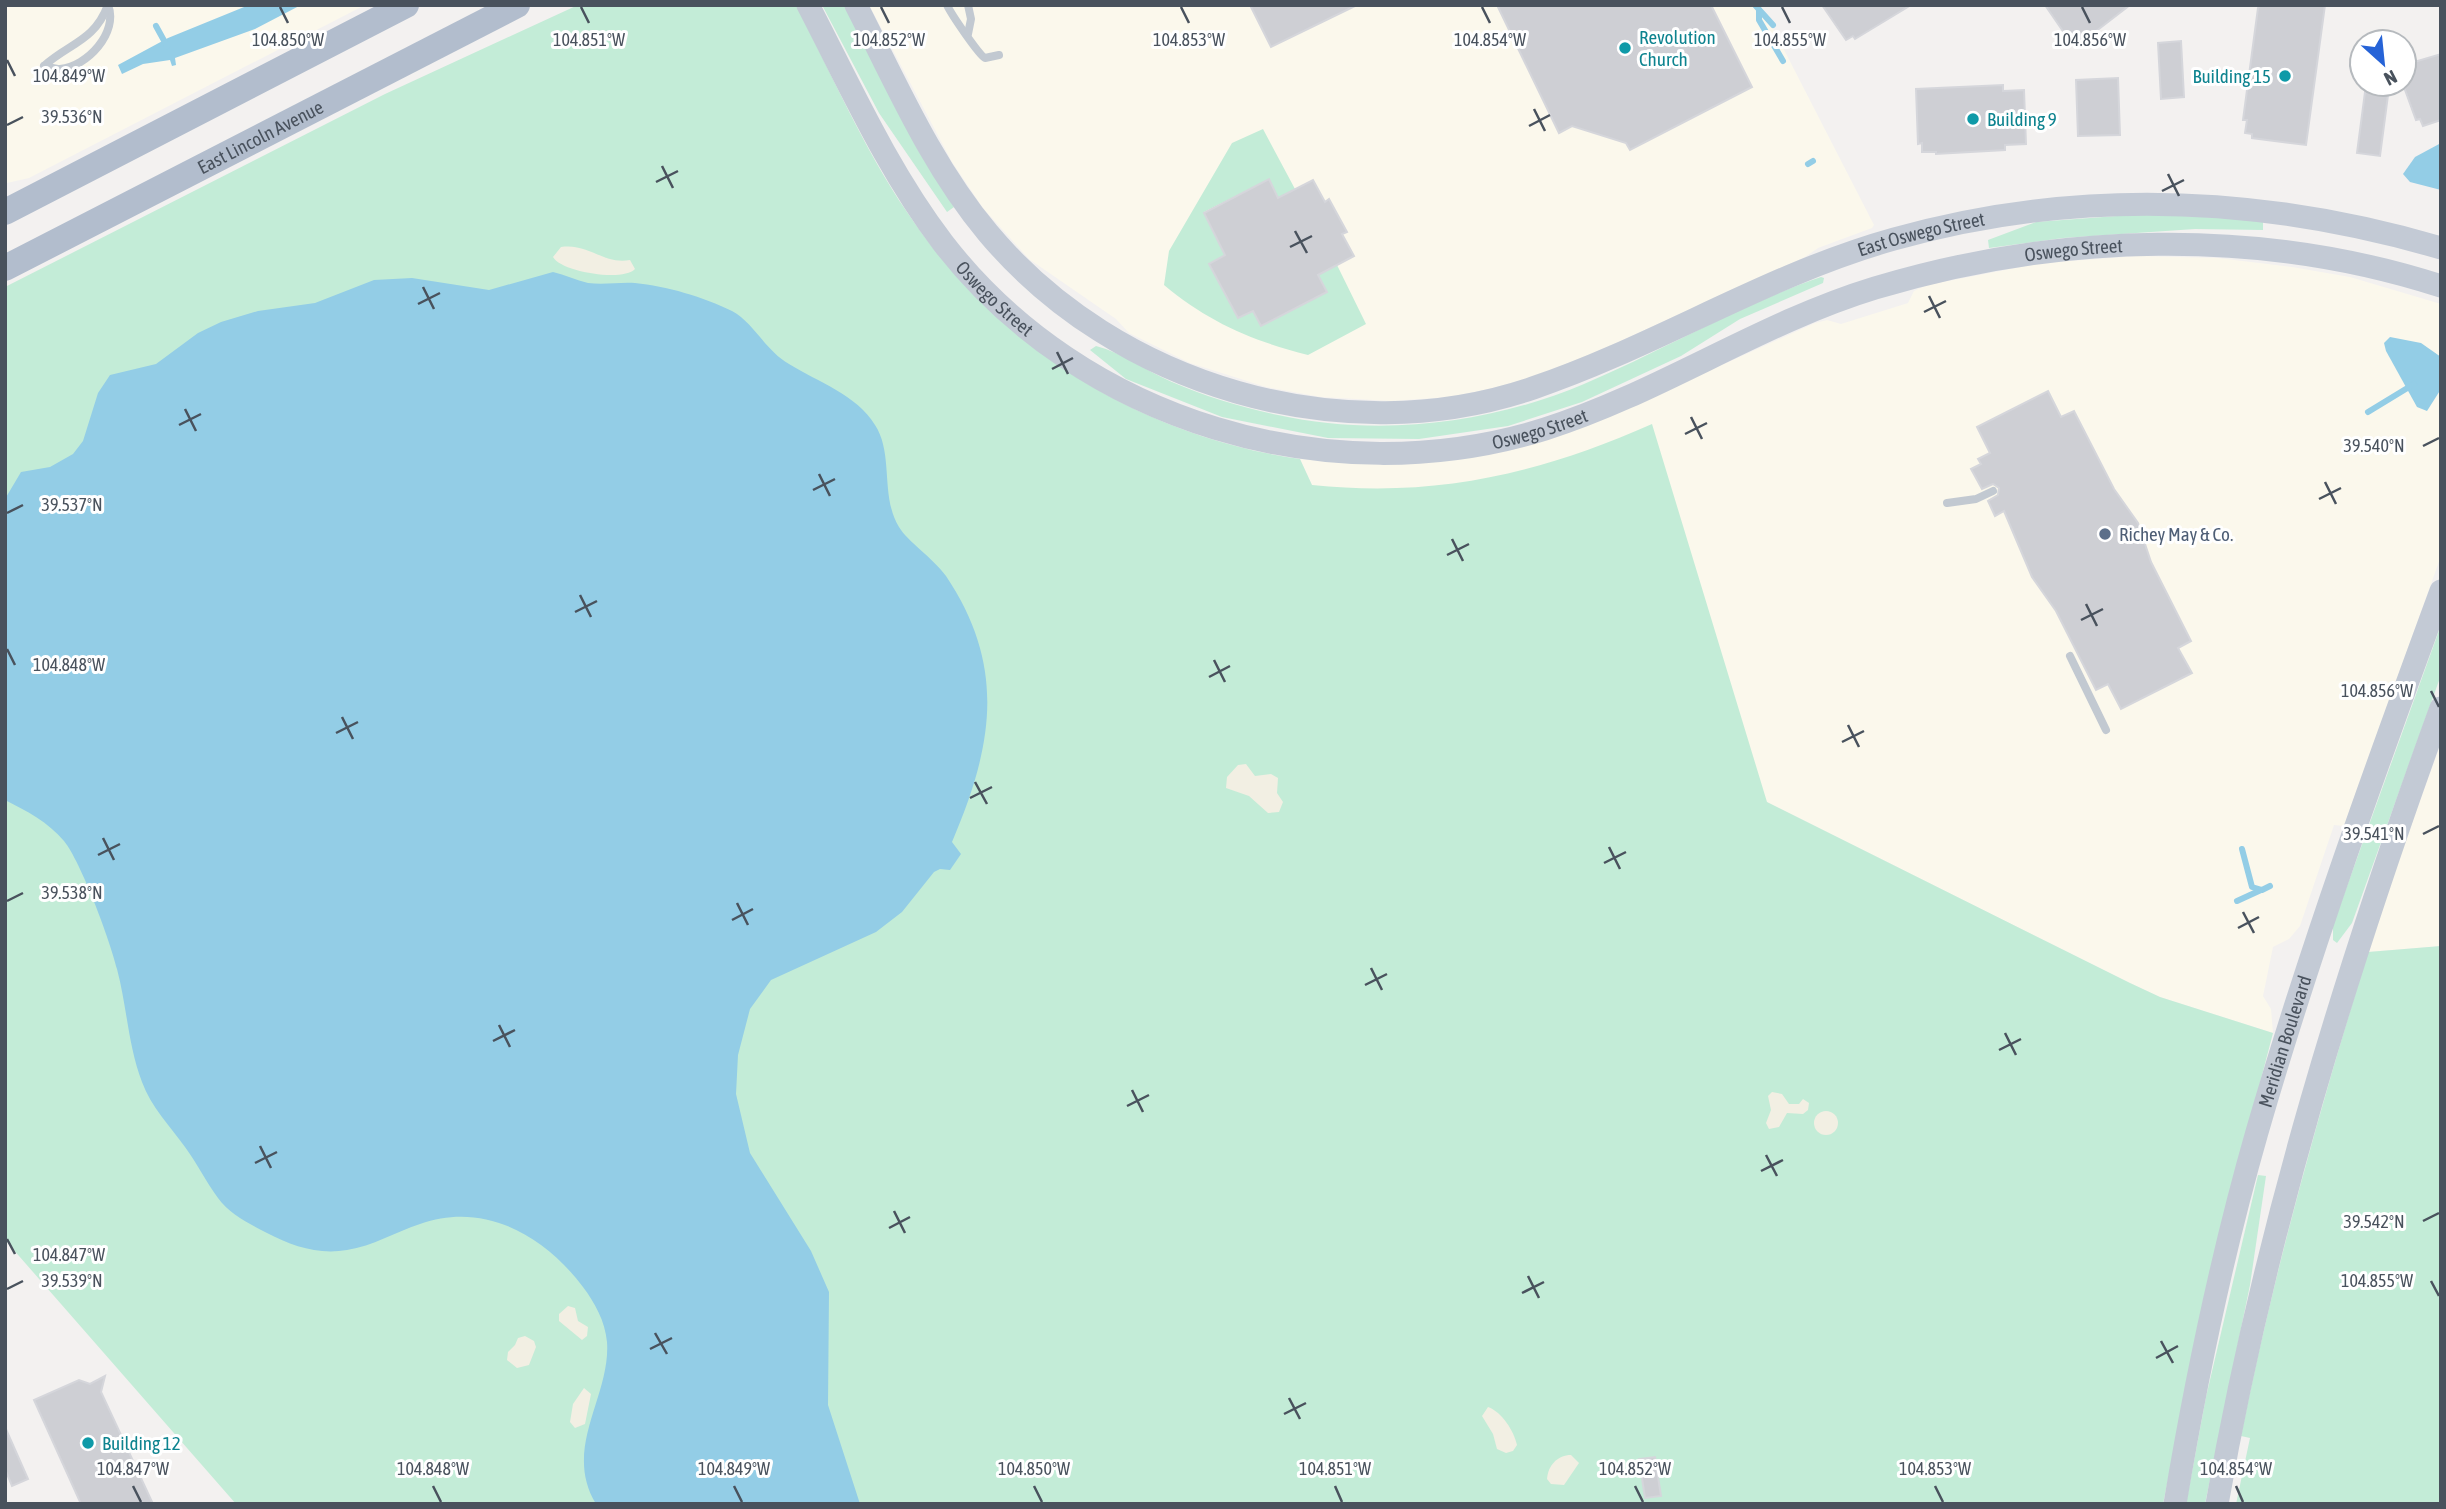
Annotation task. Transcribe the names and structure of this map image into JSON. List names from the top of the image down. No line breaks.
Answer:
{"streets":{"main road":["East Lincoln Avenue","East Oswego Street","Oswego Street","Meridian Boulevard"]},"crossings":[["East Oswego Street","Oswego Street"]],"places":["Revolution Church","Building 15","Building 9","Richey May & Co.","Building 12"],"north":"bottom right","coordinates":["104.850°W","104.851°W","104.852°W","104.853°W","104.854°W","104.855°W","104.856°W","104.849°W","39.536°N","39.540°N","39.537°N","104.848°W","39.541°N","39.538°N","39.542°N","104.847°W","39.539°N"]}
